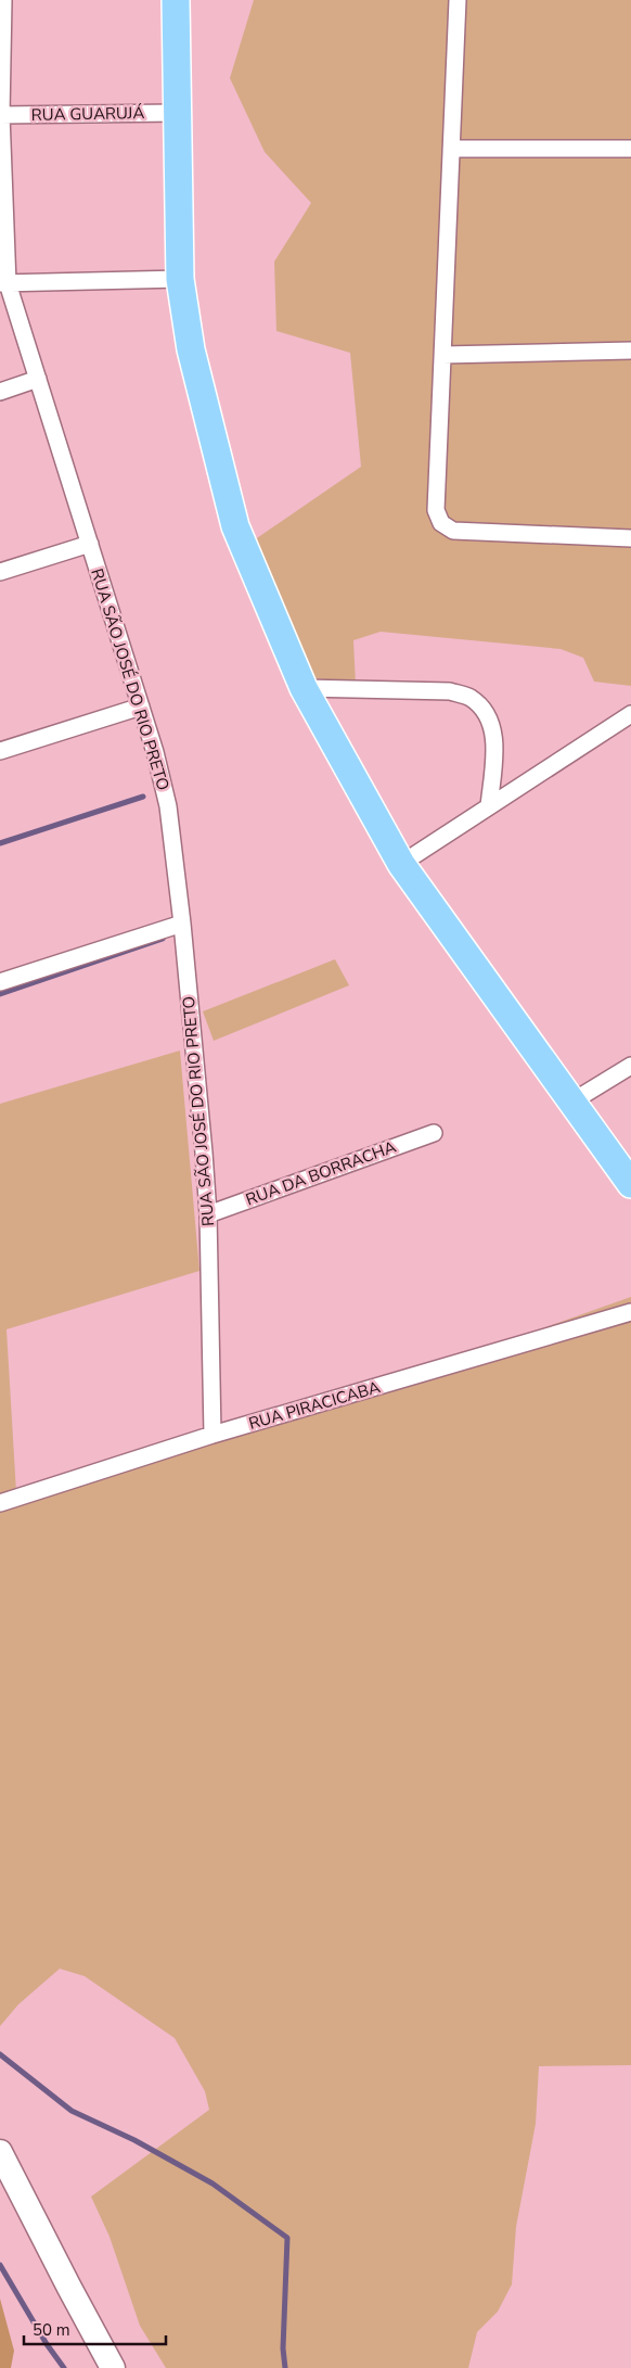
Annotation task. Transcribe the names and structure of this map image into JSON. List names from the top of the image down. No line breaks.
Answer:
{"streets":{"street":["RUA GUARUJÁ","RUA SÃO JOSÉ DO RIO PRETO","RUA DA BORRACHA","RUA PIRACICABA"]},"crossings":[["RUA GUARUJÁ","RUA SÃO JOSÉ DO RIO PRETO"],["RUA SÃO JOSÉ DO RIO PRETO","RUA DA BORRACHA"],["RUA SÃO JOSÉ DO RIO PRETO","RUA PIRACICABA"]],"scale_bar":"50 m"}
